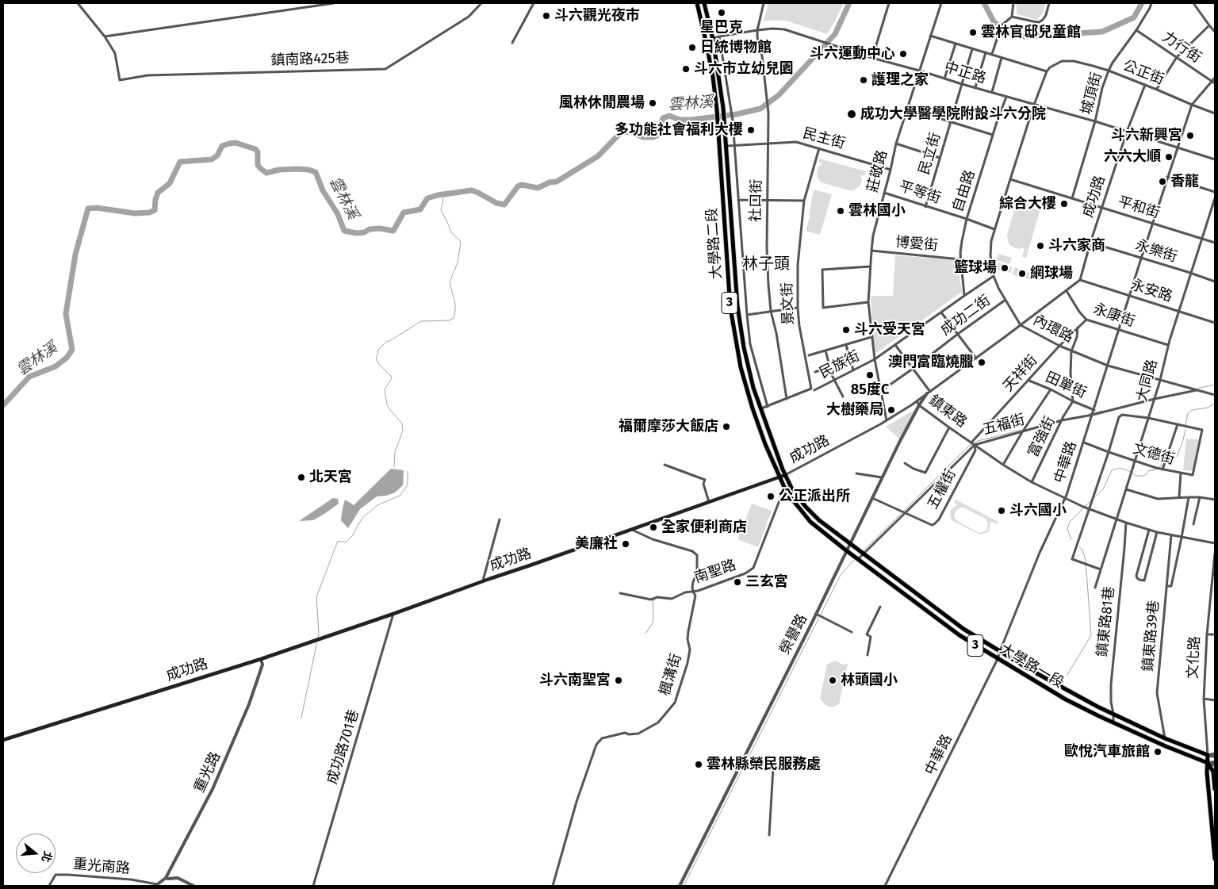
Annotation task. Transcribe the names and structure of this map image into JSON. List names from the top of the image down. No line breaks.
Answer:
{"streets":{"main road":["成功路","大學路二段","3","文化路","大學路一段"],"street":["力行街","鎮南路425巷","中正路","公正街","城頂街","民主街","民立街","莊敬路","自由路","平等街","社口街","平和街","博愛街","永樂街","永安路","景文街","成功二街","永康街","內環路","民族街","天祥街","大同路","田單街","鎮東路","五福街","富強街","文德街","中華路","五權街","南聖路","鎮東路81巷","榮譽路","鎮東路39巷","楓溝街","成功路701巷","重光路","重光南路"]},"crossings":[["力行街","城頂街"],["力行街","中華路"],["中正路","城頂街"],["中正路","民立街"],["中正路","莊敬路"],["中正路","自由路"],["中正路","成功路"],["中正路","社口街"],["中正路","大學路二段"],["中正路","內環路"],["中正路","中華路"],["公正街","城頂街"],["公正街","成功路"],["公正街","內環路"],["公正街","中華路"],["城頂街","平和街"],["民主街","莊敬路"],["民主街","社口街"],["民主街","大學路二段"],["民主街","景文街"],["民立街","平等街"],["莊敬路","平等街"],["莊敬路","成功路"],["莊敬路","博愛街"],["莊敬路","成功二街"],["莊敬路","民族街"],["自由路","平等街"],["自由路","博愛街"],["自由路","民族街"],["平等街","內環路"],["成功路","平和街"],["成功路","大學路二段"],["成功路","永樂街"],["成功路","永安路"],["成功路","永康街"],["成功路","內環路"],["成功路","鎮東路"],["成功路","榮譽路"],["成功路","大學路一段"],["成功路","楓溝街"],["成功路","成功路701巷"],["成功路","重光路"],["社口街","景文街"],["平和街","內環路"],["平和街","大同路"],["平和街","中華路"],["大學路二段","大學路一段"],["永樂街","大同路"],["永樂街","中華路"],["永安路","大同路"],["永安路","中華路"],["成功二街","內環路"],["永康街","天祥街"],["永康街","大同路"],["永康街","中華路"],["內環路","民族街"],["內環路","天祥街"],["內環路","大同路"],["內環路","五福街"],["內環路","中華路"],["天祥街","田單街"],["天祥街","鎮東路"],["天祥街","五福街"],["天祥街","五權街"],["大同路","鎮東路"],["大同路","五福街"],["大同路","文德街"],["田單街","五福街"],["田單街","富強街"],["田單街","中華路"],["鎮東路","五福街"],["鎮東路","富強街"],["鎮東路","中華路"],["鎮東路","五權街"],["鎮東路","鎮東路81巷"],["鎮東路","榮譽路"],["鎮東路","鎮東路39巷"],["五福街","富強街"],["五福街","中華路"],["五福街","五權街"],["五福街","大學路一段"],["文德街","中華路"],["中華路","大學路一段"],["五權街","榮譽路"],["南聖路","大學路一段"],["南聖路","楓溝街"],["鎮東路81巷","大學路一段"],["榮譽路","大學路一段"],["鎮東路39巷","大學路一段"],["文化路","大學路一段"],["重光路","重光南路"]],"districts":["林子頭"],"water":["雲林溪"],"places":["星巴克","斗六觀光夜市","雲林官邸兒童館","日統博物館","斗六運動中心","斗六市立幼兒園","護理之家","風林休閒農場","成功大學醫學院附設斗六分院","多功能社會福利大樓","斗六新興宮","六六大順","香龍","綜合大樓","雲林國小","斗六家商","籃球場","網球場","斗六受天宮","澳門富臨燒臘","85度C","大樹藥局","福爾摩莎大飯店","北天宮","公正派出所","斗六國小","全家便利商店","美廉社","三玄宮","斗六南聖宮","林頭國小","歐悅汽車旅館","雲林縣榮民服務處"],"north":"right"}
